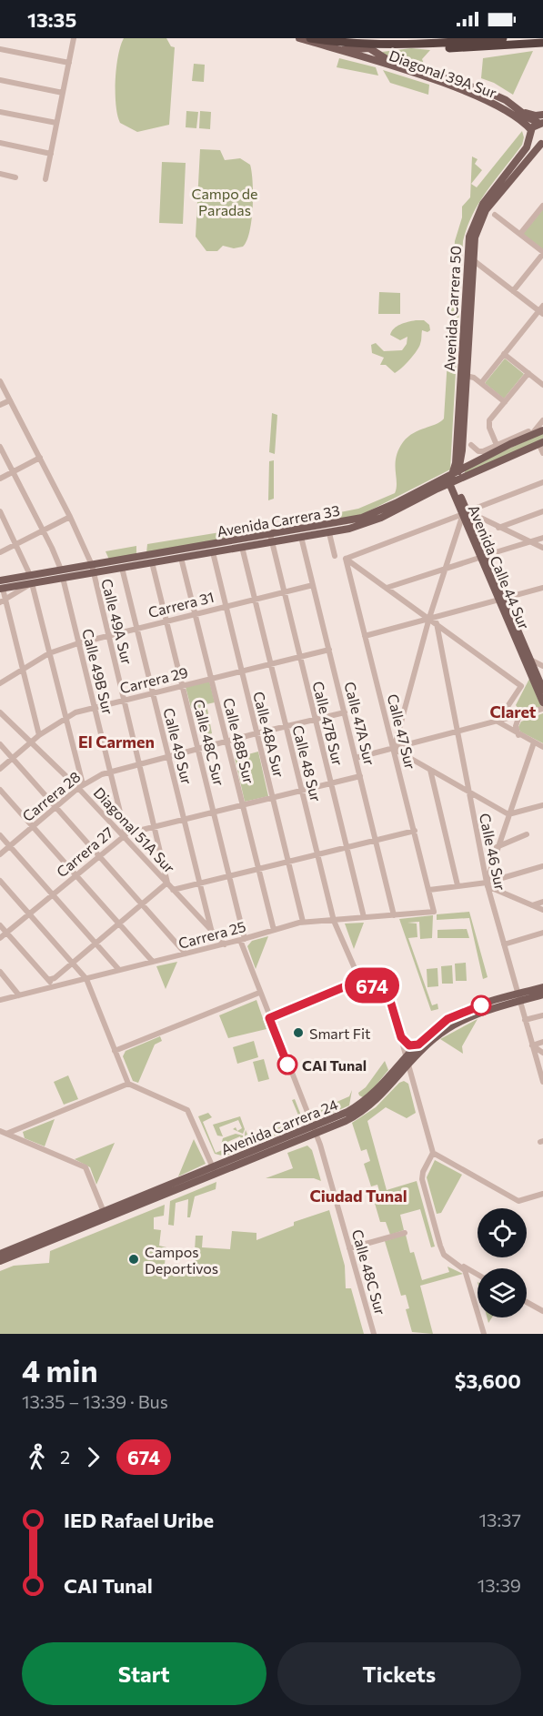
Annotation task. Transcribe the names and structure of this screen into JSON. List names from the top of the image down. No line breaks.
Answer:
{"streets":{"main road":["Diagonal 39A Sur","Avenida Carrera 50","Avenida Carrera 33","Avenida Calle 44 Sur","Avenida Carrera 24"],"street":["Carrera 31","Calle 49A Sur","Calle 49B Sur","Carrera 29","Calle 47B Sur","Calle 47A Sur","Calle 47 Sur","Calle 48A Sur","Calle 48B Sur","Calle 48C Sur","Calle 49 Sur","Calle 48 Sur","Carrera 28","Diagonal 51A Sur","Carrera 27","Calle 46 Sur","Carrera 25"]},"crossings":[["Diagonal 39A Sur","Avenida Carrera 50"],["Avenida Carrera 50","Avenida Carrera 33"],["Avenida Carrera 33","Avenida Calle 44 Sur"],["Avenida Carrera 33","Calle 49A Sur"],["Avenida Carrera 33","Calle 49B Sur"],["Avenida Carrera 33","Calle 47B Sur"],["Avenida Carrera 33","Calle 47A Sur"],["Avenida Carrera 33","Calle 48A Sur"],["Avenida Carrera 33","Calle 48B Sur"],["Avenida Carrera 33","Calle 48C Sur"],["Avenida Carrera 33","Calle 49 Sur"],["Avenida Carrera 33","Calle 48 Sur"],["Carrera 31","Calle 49A Sur"],["Carrera 31","Calle 49B Sur"],["Carrera 31","Calle 47B Sur"],["Carrera 31","Calle 47A Sur"],["Carrera 31","Calle 48A Sur"],["Carrera 31","Calle 48B Sur"],["Carrera 31","Calle 48C Sur"],["Carrera 31","Calle 49 Sur"],["Carrera 31","Calle 48 Sur"],["Calle 49A Sur","Carrera 29"],["Calle 49A Sur","Carrera 28"],["Calle 49A Sur","Diagonal 51A Sur"],["Calle 49A Sur","Carrera 27"],["Calle 49B Sur","Carrera 29"],["Calle 49B Sur","Carrera 28"],["Calle 49B Sur","Diagonal 51A Sur"],["Calle 49B Sur","Carrera 27"],["Carrera 29","Calle 47B Sur"],["Carrera 29","Calle 47A Sur"],["Carrera 29","Calle 48A Sur"],["Carrera 29","Calle 48B Sur"],["Carrera 29","Calle 48C Sur"],["Carrera 29","Calle 49 Sur"],["Carrera 29","Calle 48 Sur"],["Carrera 29","Diagonal 51A Sur"],["Calle 47B Sur","Carrera 28"],["Calle 47B Sur","Carrera 27"],["Calle 47B Sur","Carrera 25"],["Calle 47A Sur","Carrera 28"],["Calle 47A Sur","Carrera 27"],["Calle 47A Sur","Carrera 25"],["Calle 47 Sur","Carrera 25"],["Calle 48A Sur","Carrera 28"],["Calle 48A Sur","Carrera 27"],["Calle 48A Sur","Carrera 25"],["Calle 48B Sur","Carrera 28"],["Calle 48B Sur","Carrera 27"],["Calle 48B Sur","Carrera 25"],["Calle 48C Sur","Carrera 28"],["Calle 48C Sur","Carrera 27"],["Calle 48C Sur","Carrera 25"],["Calle 48C Sur","Avenida Carrera 24"],["Calle 49 Sur","Carrera 28"],["Calle 49 Sur","Diagonal 51A Sur"],["Calle 49 Sur","Carrera 27"],["Calle 48 Sur","Carrera 28"],["Calle 48 Sur","Carrera 27"],["Calle 48 Sur","Carrera 25"],["Carrera 28","Diagonal 51A Sur"],["Diagonal 51A Sur","Carrera 27"],["Diagonal 51A Sur","Carrera 25"],["Calle 46 Sur","Avenida Carrera 24"]],"districts":["Claret","El Carmen","Ciudad Tunal"],"parks":["Campo de Paradas"],"places":["Smart Fit","CAI Tunal","Campos Deportivos"],"lines":["bus line 674"],"page":{"status":"13:35","on_map":"674","heading":["4 min","13:35 – 13:39 · Bus","$3,600"],"legs":["2","674"],"list":[{"name":"IED Rafael Uribe","value":"13:37"},{"name":"CAI Tunal","value":"13:39"}],"buttons":["Start","Tickets"]}}
